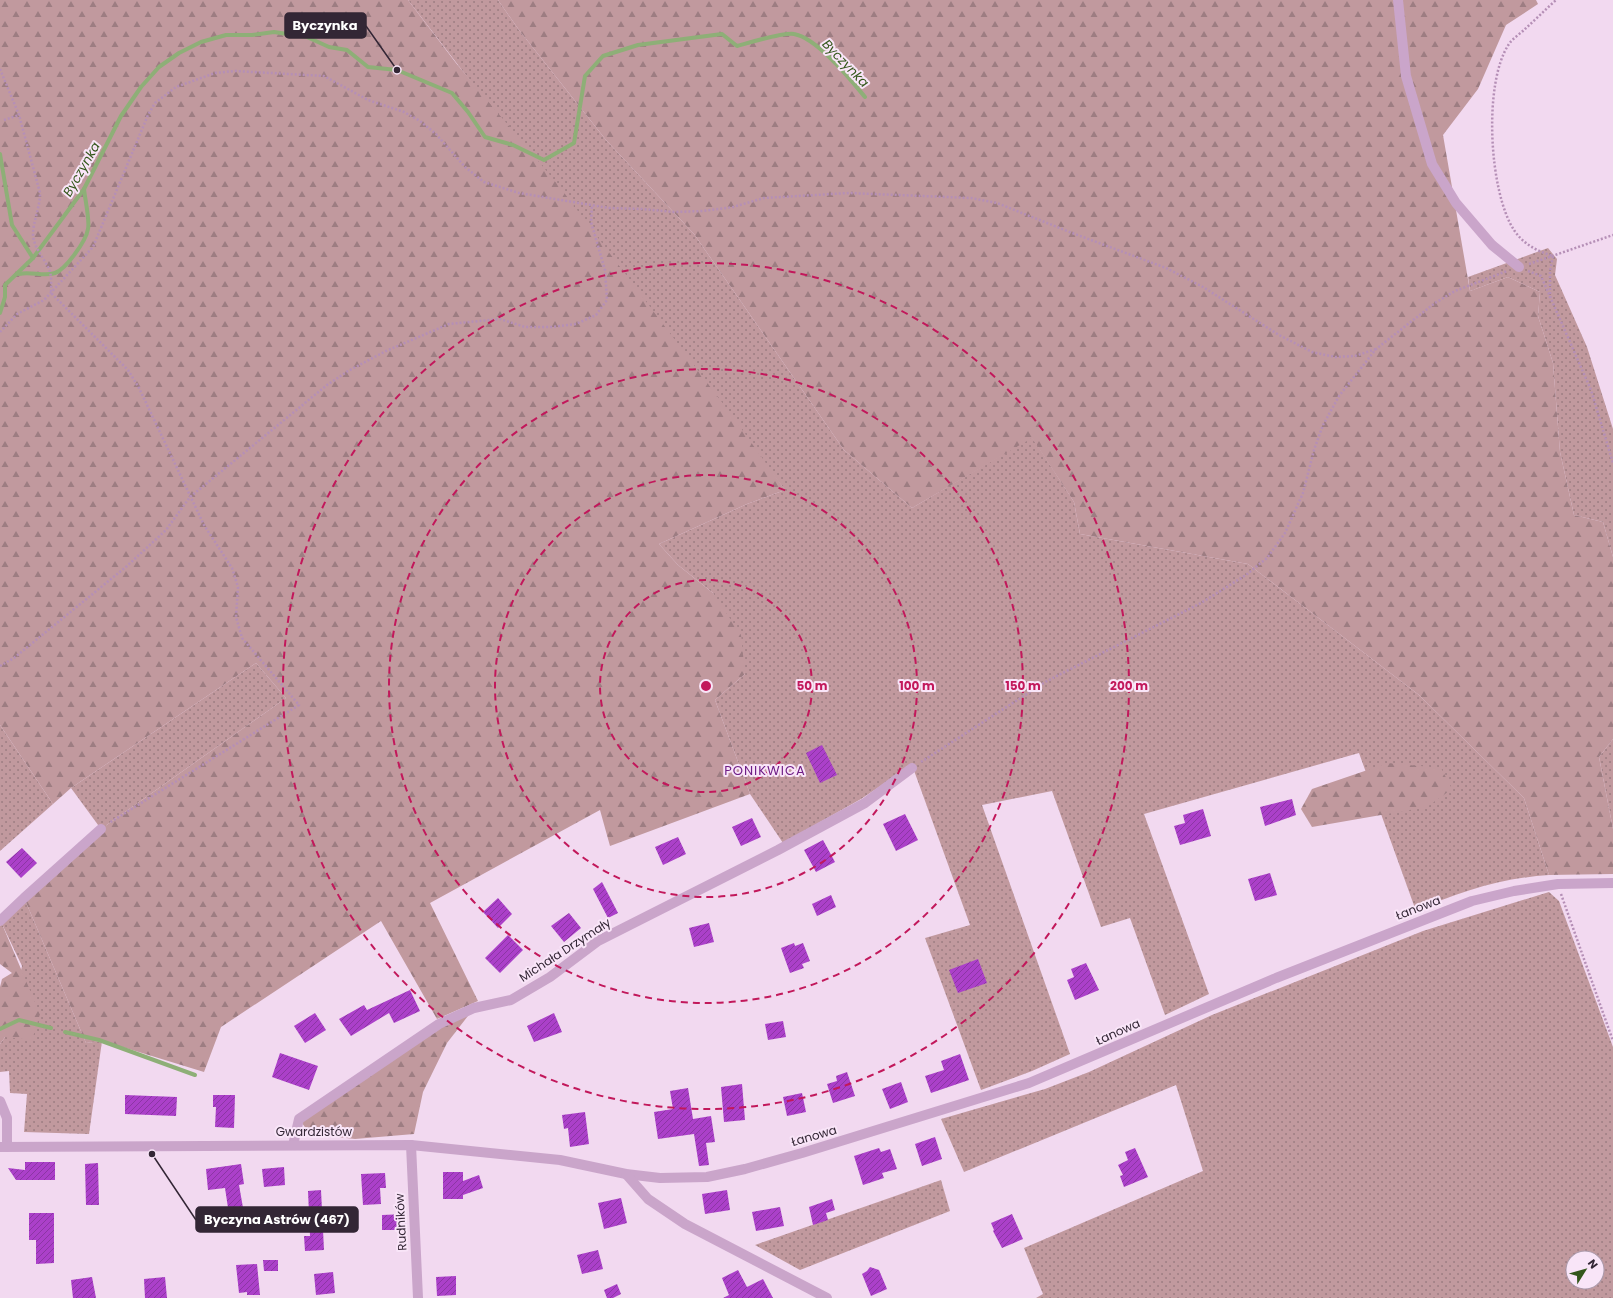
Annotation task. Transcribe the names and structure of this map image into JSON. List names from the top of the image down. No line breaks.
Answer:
{"streets":{"street":["Łanowa","Michała Drzymały","Gwardzistów","Rudników"]},"crossings":[["Łanowa","Gwardzistów"],["Michała Drzymały","Gwardzistów"],["Gwardzistów","Rudników"]],"districts":["PONIKWICA"],"water":["Byczynka"],"places":["Byczynka","Byczyna Astrów (467)"],"north":"top right","rings":["50 m","100 m","150 m","200 m"]}
